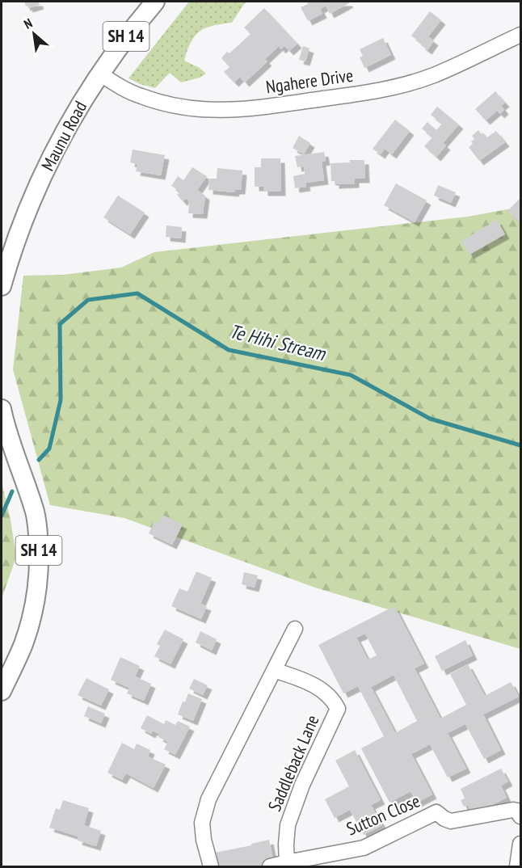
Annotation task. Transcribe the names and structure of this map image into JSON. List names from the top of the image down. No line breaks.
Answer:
{"streets":{"main road":["SH 14","Maunu Road"],"street":["Ngahere Drive","Saddleback Lane","Sutton Close"]},"crossings":[["Ngahere Drive","Maunu Road"],["Saddleback Lane","Sutton Close"]],"water":["Te Hihi Stream"],"north":"top left"}
